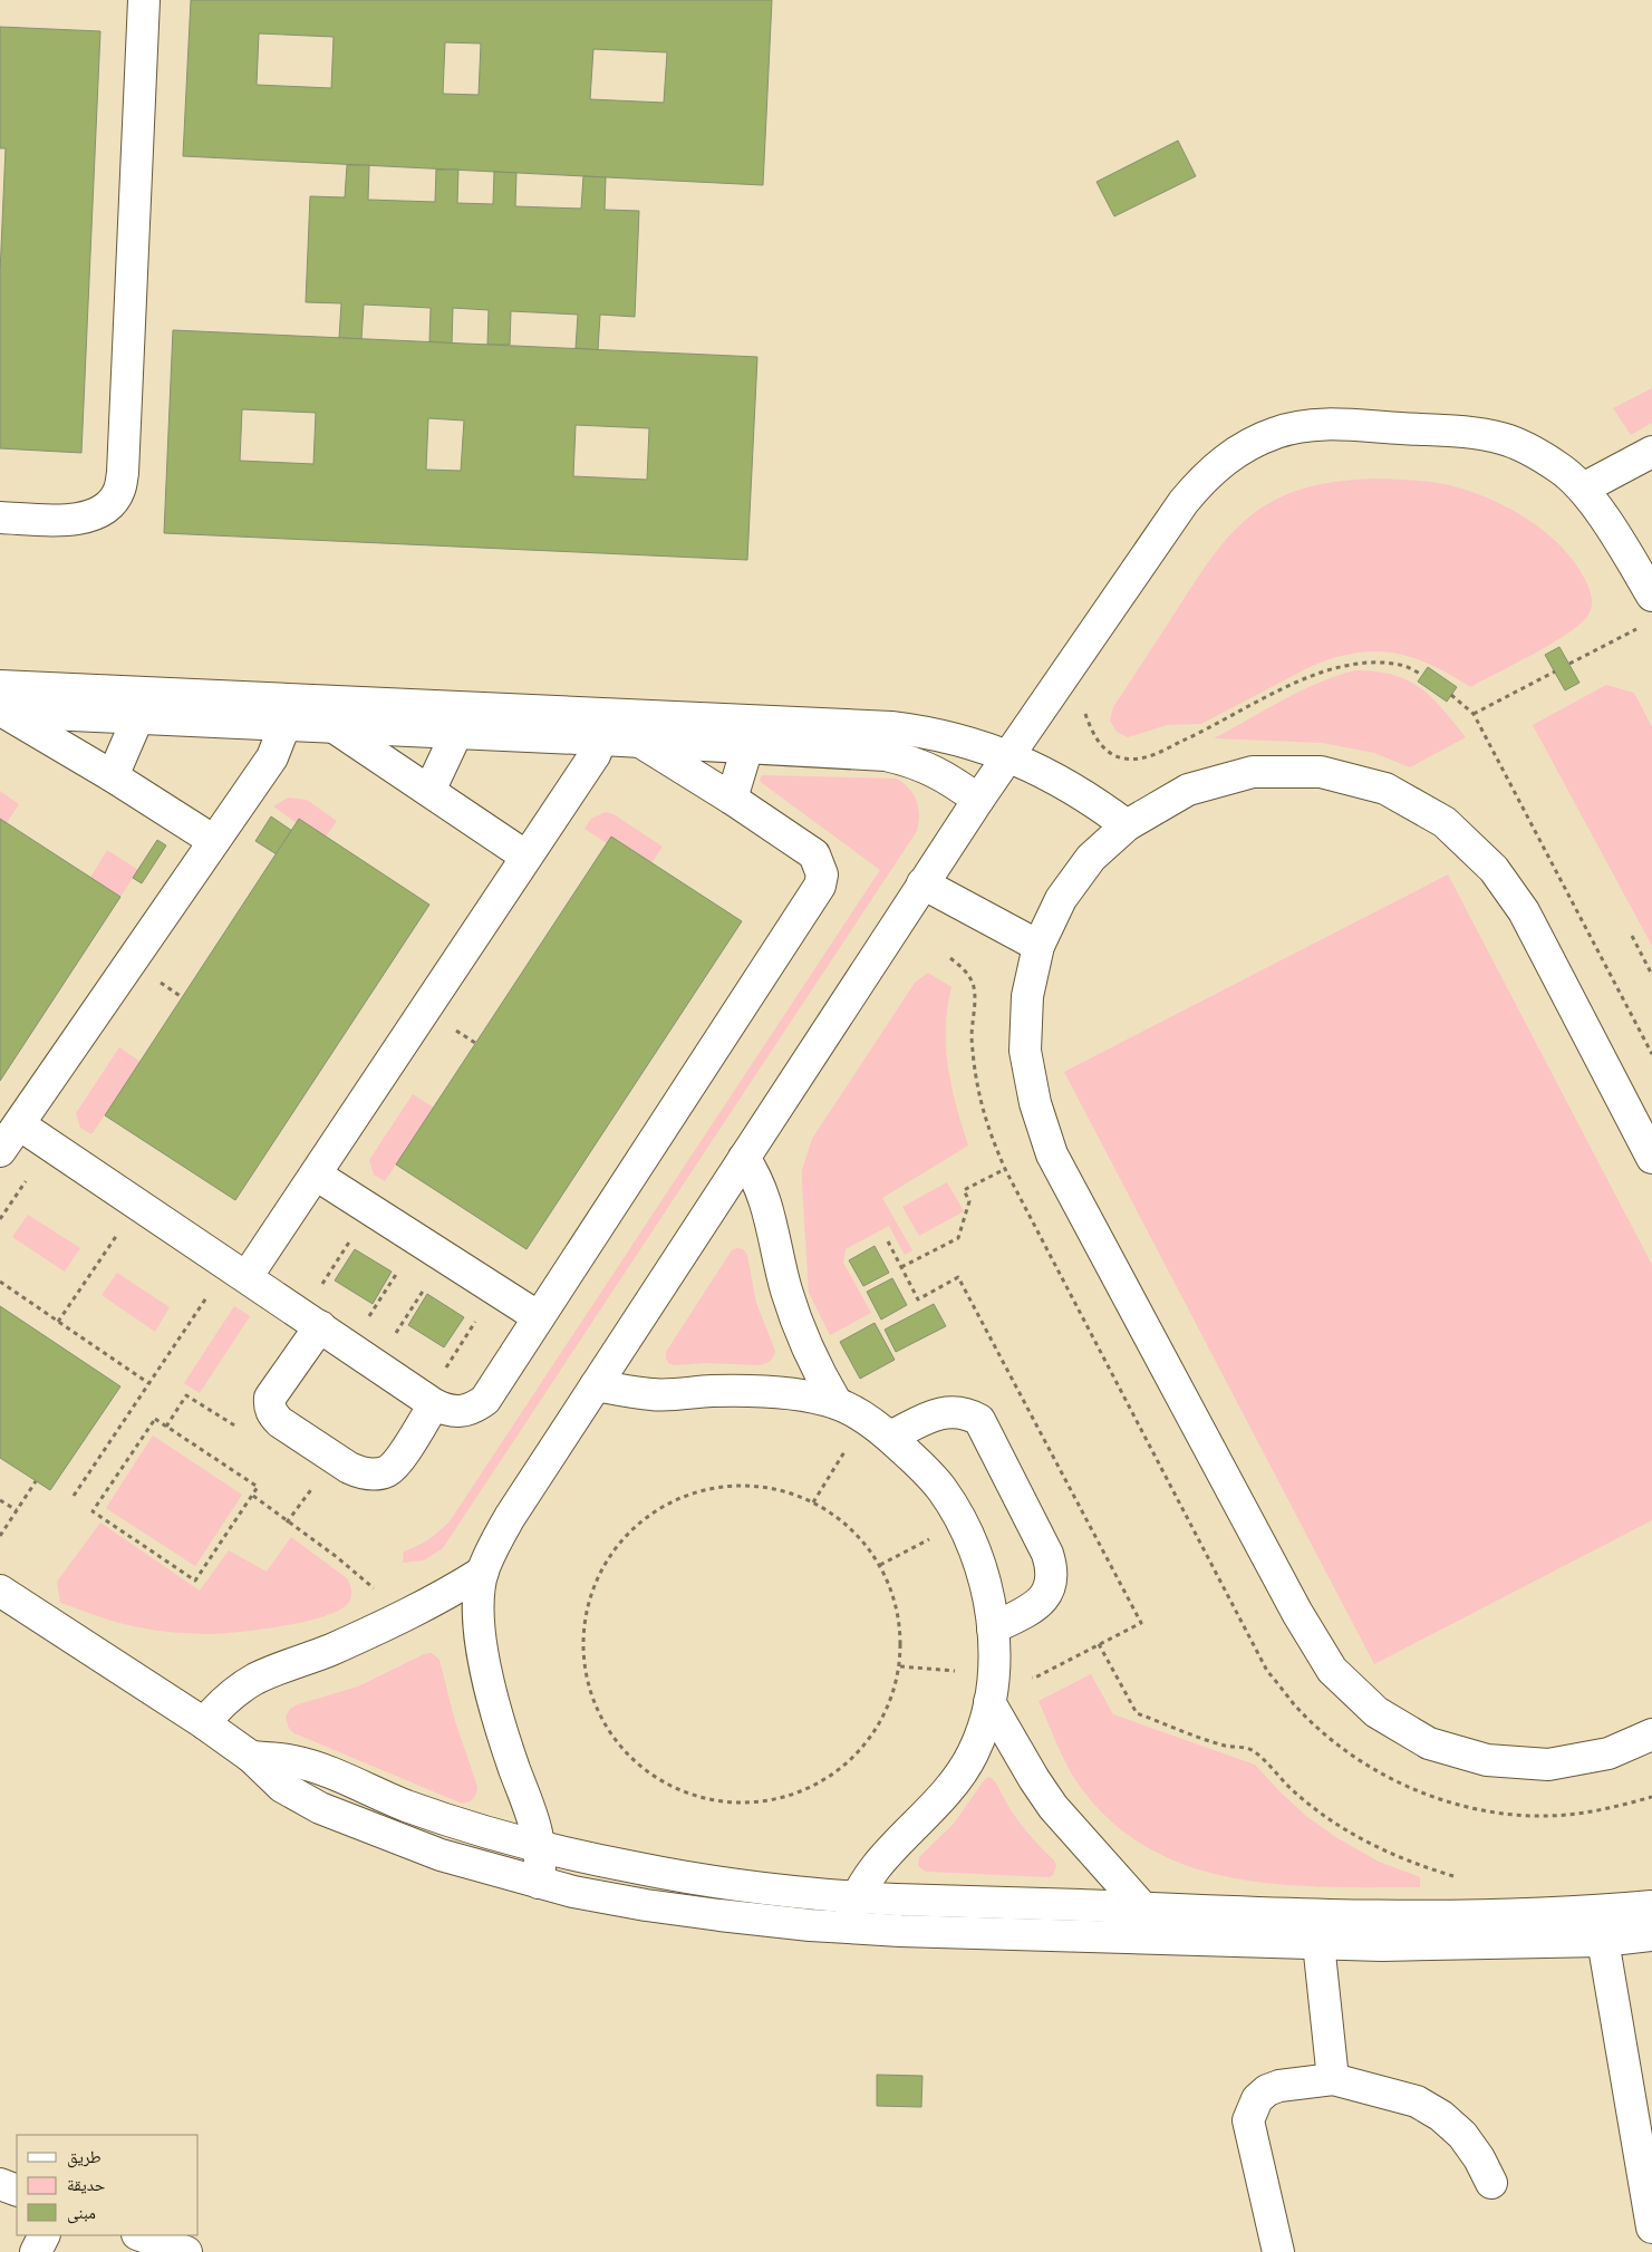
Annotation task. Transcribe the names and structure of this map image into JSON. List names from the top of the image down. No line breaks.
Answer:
{"legend":["طريق","حديقة","مبنى"]}
